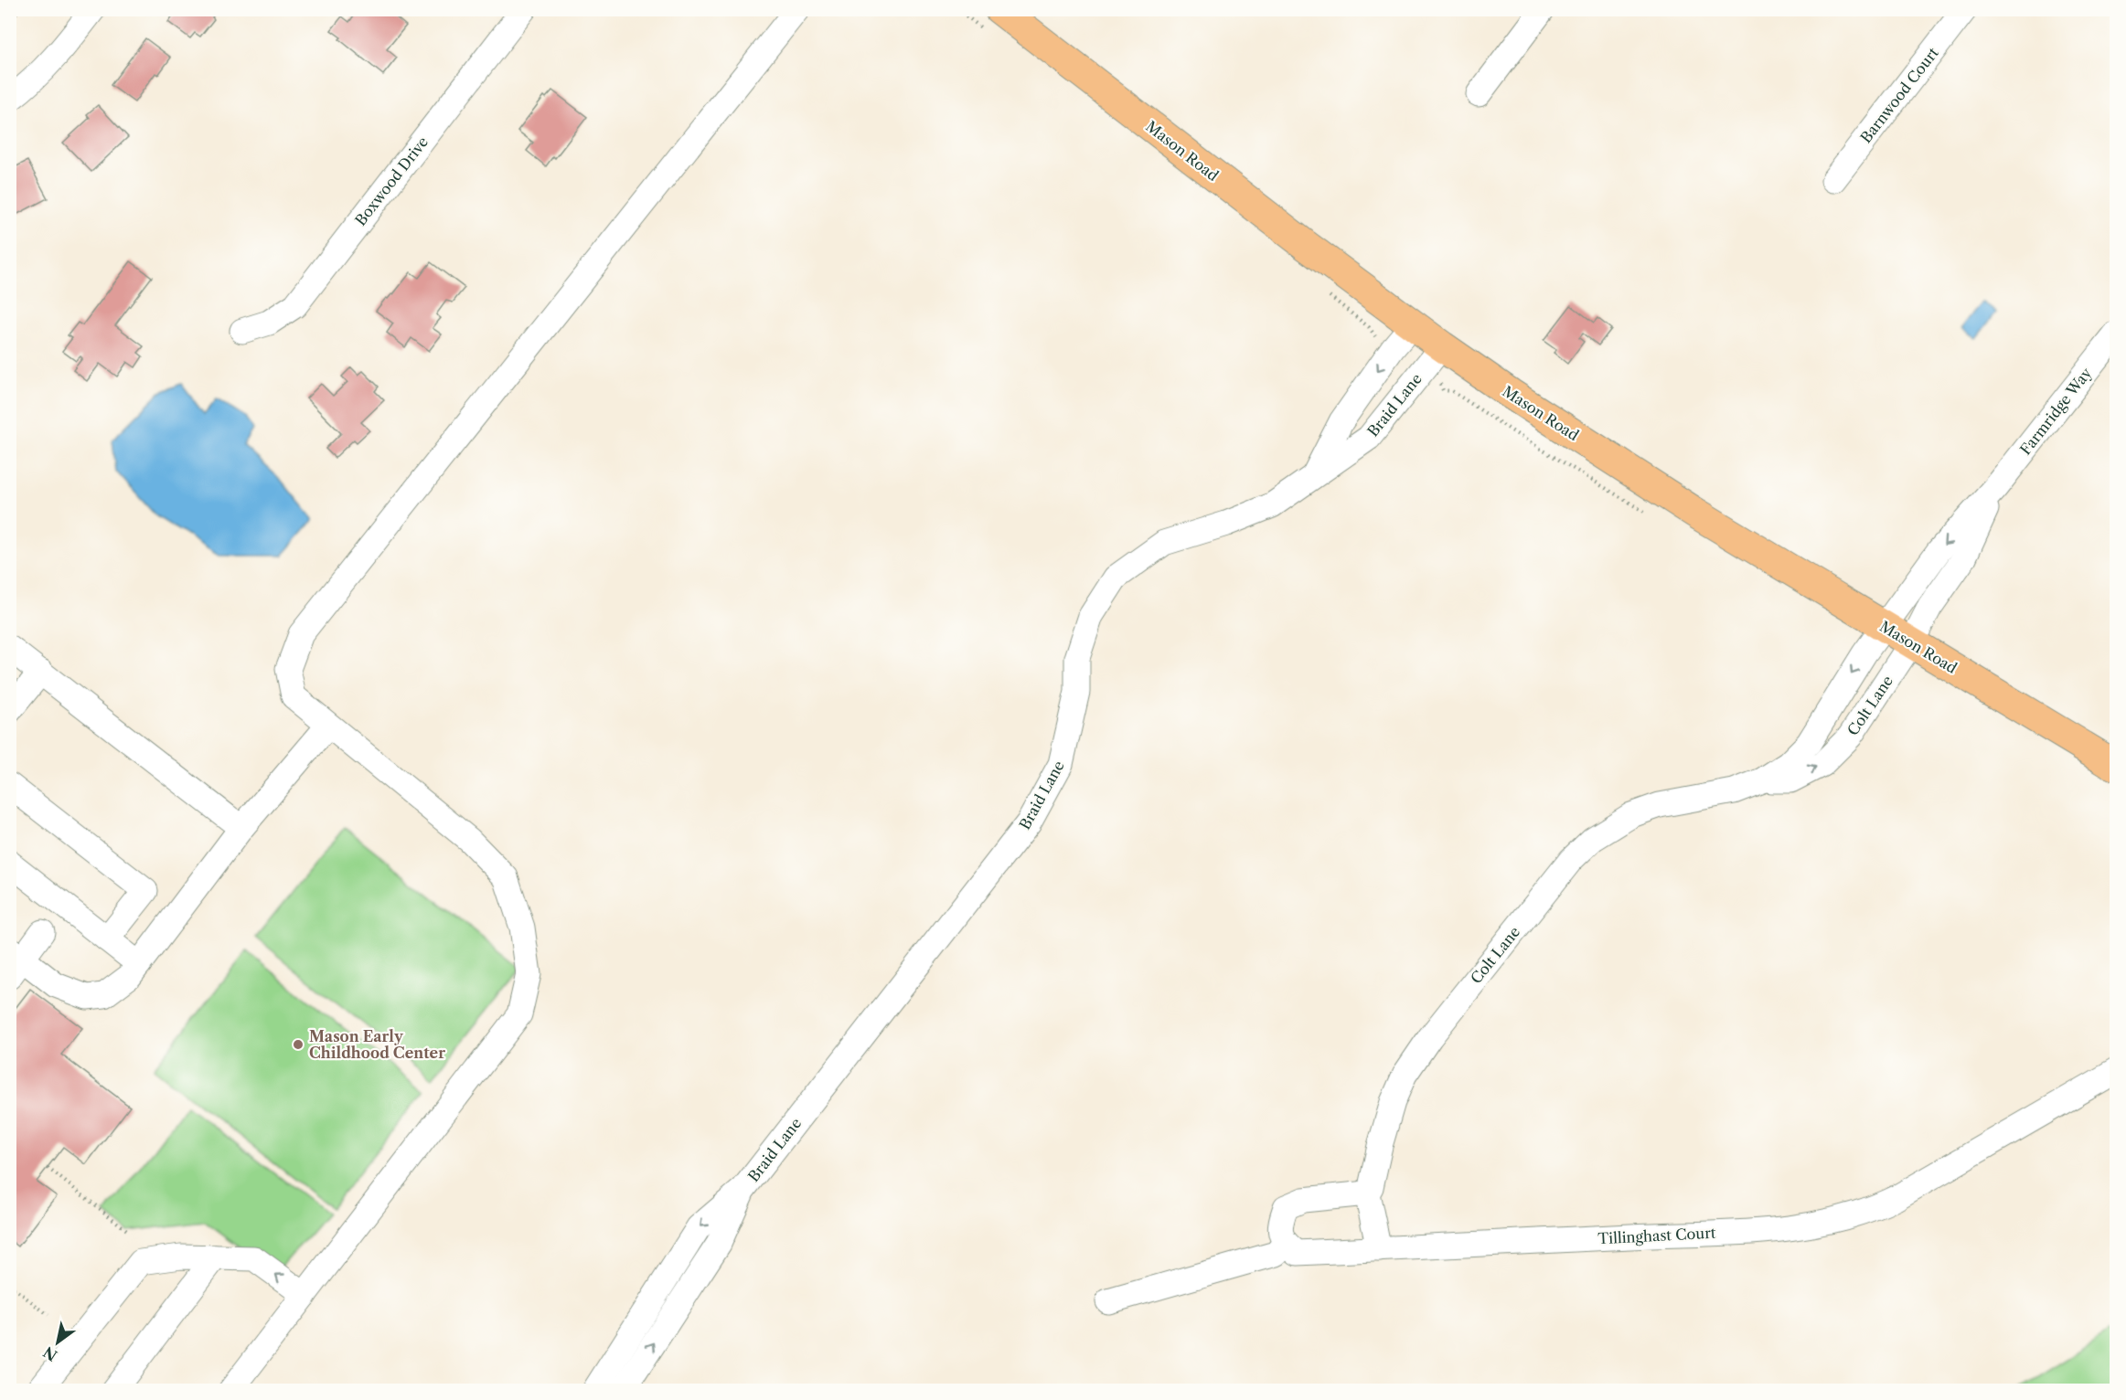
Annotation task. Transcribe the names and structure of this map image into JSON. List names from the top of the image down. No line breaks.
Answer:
{"streets":{"main road":["Mason Road"],"street":["Barnwood Court","Boxwood Drive","Braid Lane","Farmridge Way","Colt Lane","Tillinghast Court"]},"crossings":[["Mason Road","Braid Lane"],["Mason Road","Farmridge Way"],["Mason Road","Colt Lane"],["Farmridge Way","Colt Lane"]],"places":["Mason Early Childhood Center"],"north":"bottom left"}
